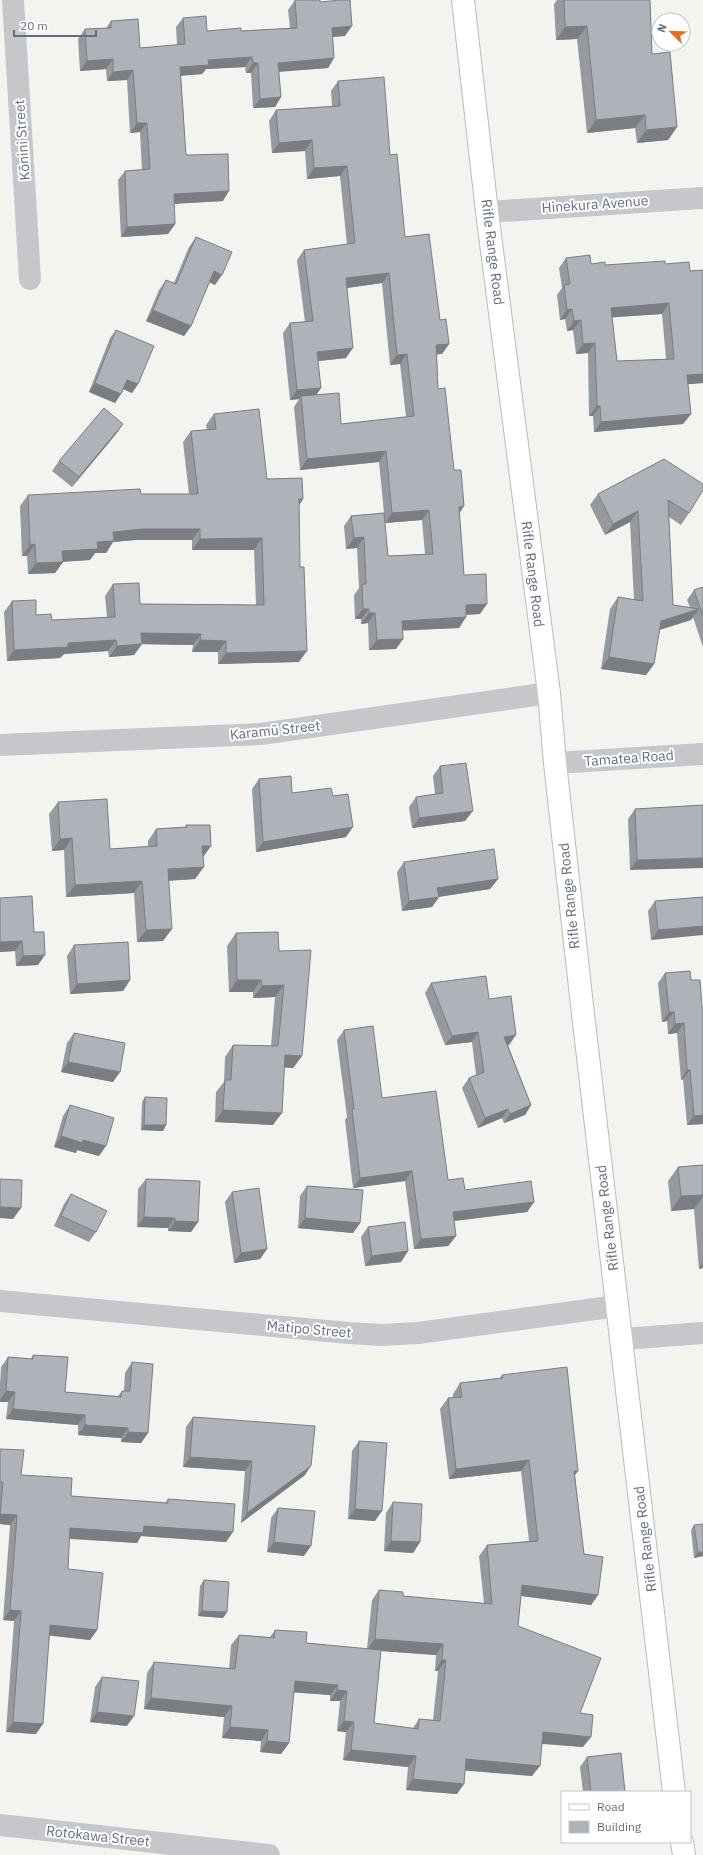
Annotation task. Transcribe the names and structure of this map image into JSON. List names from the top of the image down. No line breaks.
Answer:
{"streets":{"street":["Kōnini Street","Hinekura Avenue","Rifle Range Road","Karamū Street","Tamatea Road","Matipo Street","Rotokawa Street"]},"crossings":[["Hinekura Avenue","Rifle Range Road"],["Rifle Range Road","Karamū Street"],["Rifle Range Road","Tamatea Road"],["Rifle Range Road","Matipo Street"]],"legend":["Road","Building"],"scale_bar":"20 m","north":"top left"}
